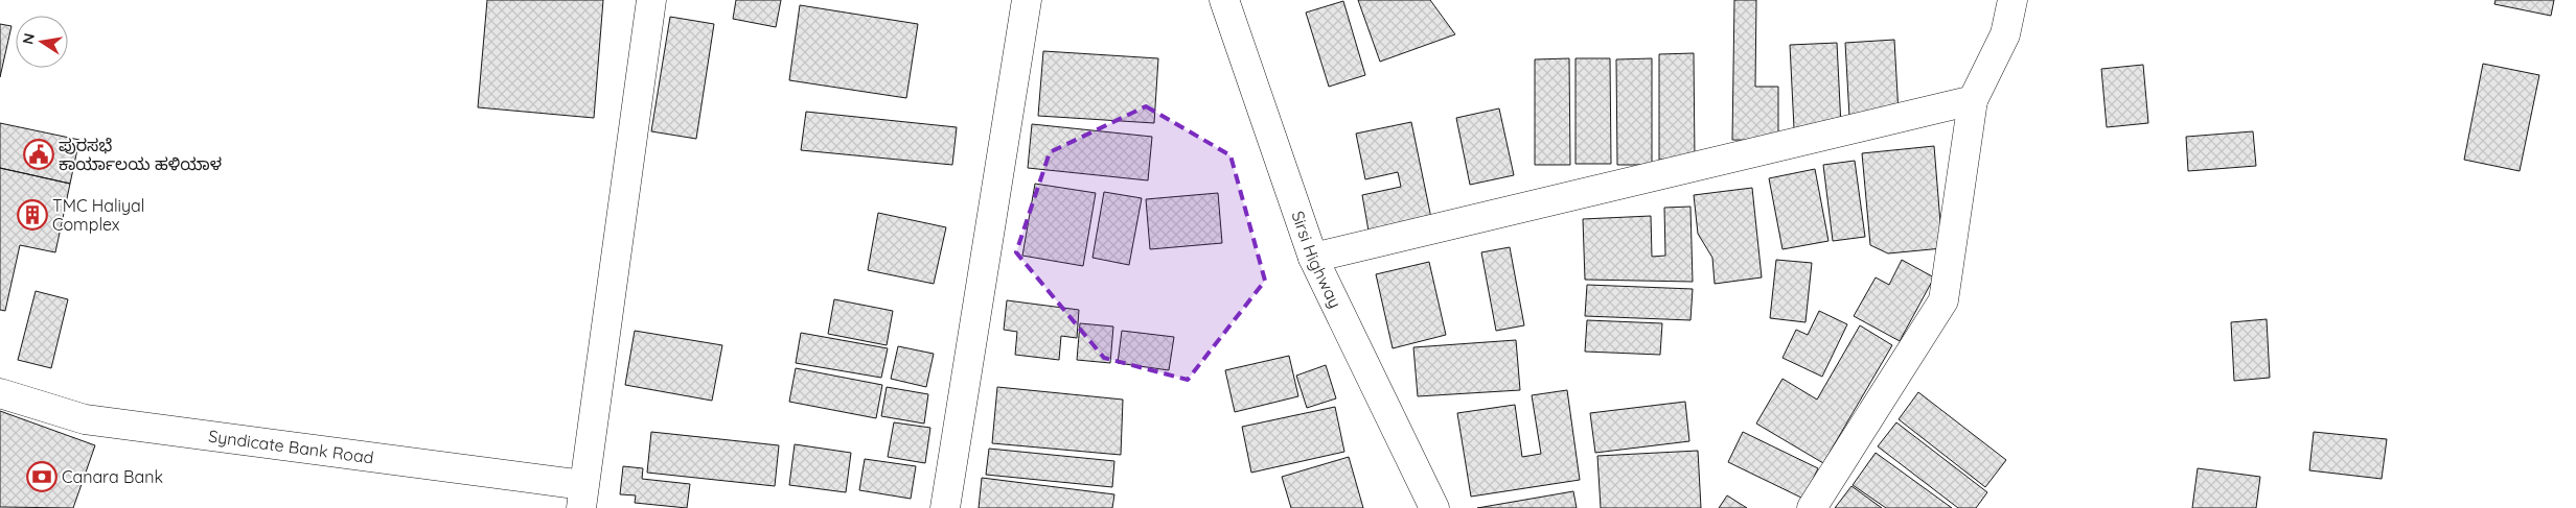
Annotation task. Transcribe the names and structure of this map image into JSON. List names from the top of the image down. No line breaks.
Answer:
{"streets":{"street":["Sirsi Highway","Syndicate Bank Road"]},"places":{"public building":["ಪುರಸಭೆ ಕಾರ್ಯಾಲಯ ಹಳಿಯಾಳ"],"building":["TMC Haliyal Complex"],"bank":["Canara Bank"]},"north":"left"}
